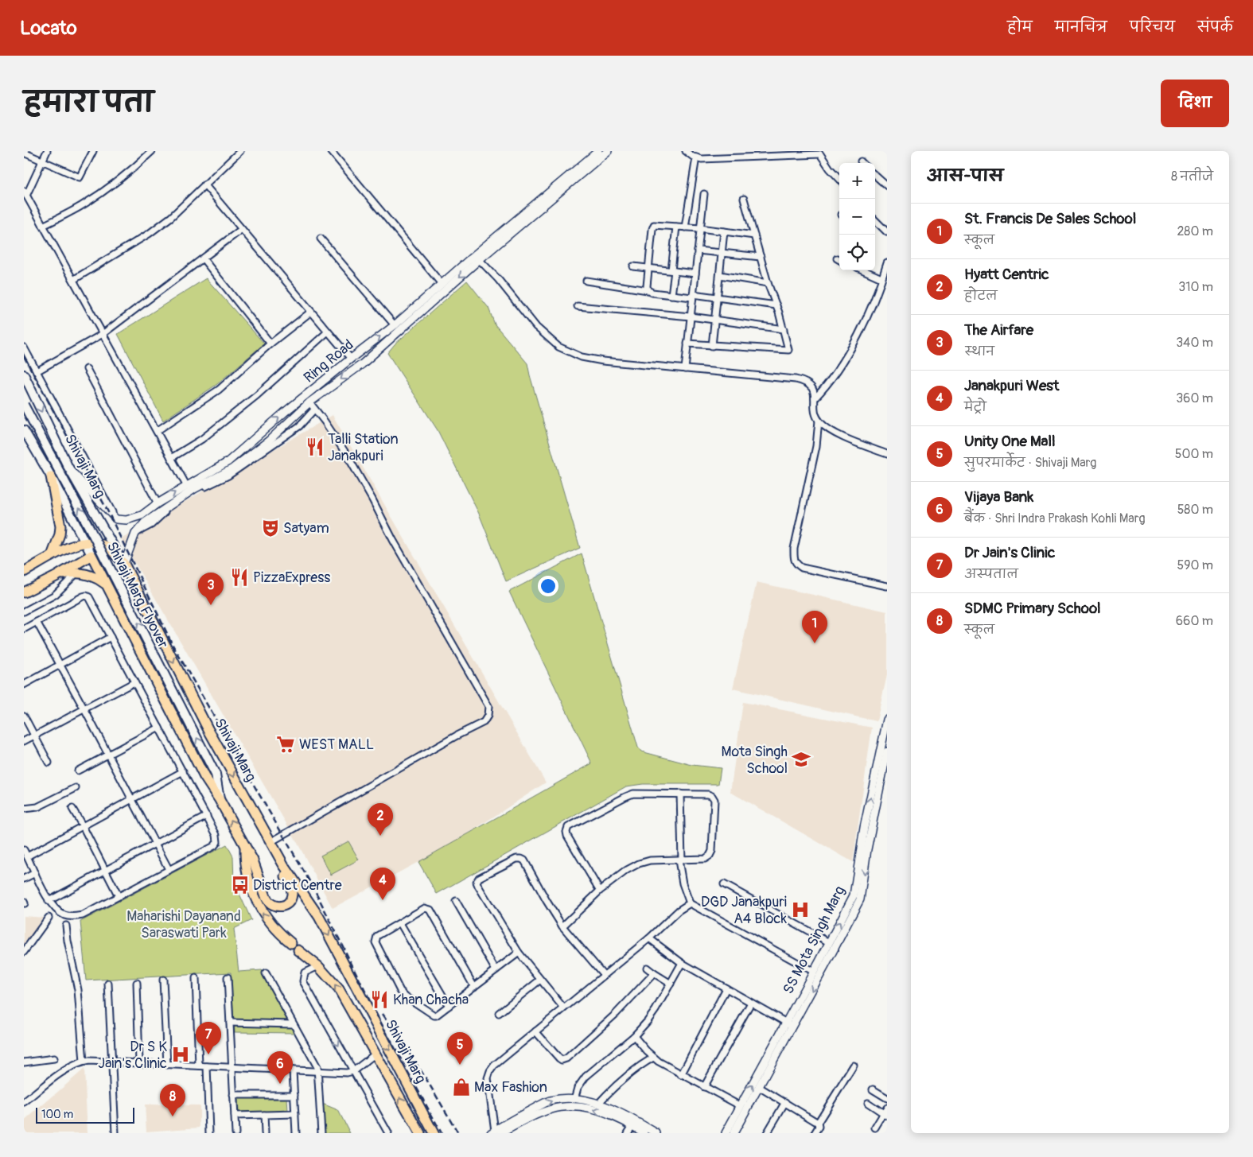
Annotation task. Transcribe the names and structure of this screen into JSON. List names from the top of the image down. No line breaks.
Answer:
{"streets":{"main road":["Shivaji Marg","Shivaji Marg Flyover"],"street":["Ring Road","SS Mota Singh Marg"]},"crossings":[["Ring Road","Shivaji Marg"]],"parks":["Maharishi Dayanand Saraswati Park"],"places":{"restaurant":["Talli Station Janakpuri","PizzaExpress","Khan Chacha"],"theatre":["Satyam"],"supermarket":["WEST MALL"],"school or university":["Mota Singh School"],"bus stop":["District Centre"],"hospital":["DGD Janakpuri A4 Block","Dr S K Jain's Clinic"],"shop":["Max Fashion"]},"scale_bar":"100 m","page":{"header":"Locato","nav":["होम","मानचित्र","परिचय","संपर्क"],"title":"हमारा पता","buttons":"दिशा","heading":["आस-पास","8 नतीजे"],"map_buttons":["+","−"],"list":[{"mark":"1","name":"St. Francis De Sales School","note":"स्कूल","value":"280 m"},{"mark":"2","name":"Hyatt Centric","note":"होटल","value":"310 m"},{"mark":"3","name":"The Airfare","note":"स्थान","value":"340 m"},{"mark":"4","name":"Janakpuri West","note":"मेट्रो","value":"360 m"},{"mark":"5","name":"Unity One Mall","note":"सुपरमार्केट · Shivaji Marg","value":"500 m"},{"mark":"6","name":"Vijaya Bank","note":"बैंक · Shri Indra Prakash Kohli Marg","value":"580 m"},{"mark":"7","name":"Dr Jain's Clinic","note":"अस्पताल","value":"590 m"},{"mark":"8","name":"SDMC Primary School","note":"स्कूल","value":"660 m"}],"pins":["3","1","2","4","7","5","6","8"],"scale":"100 m"}}
